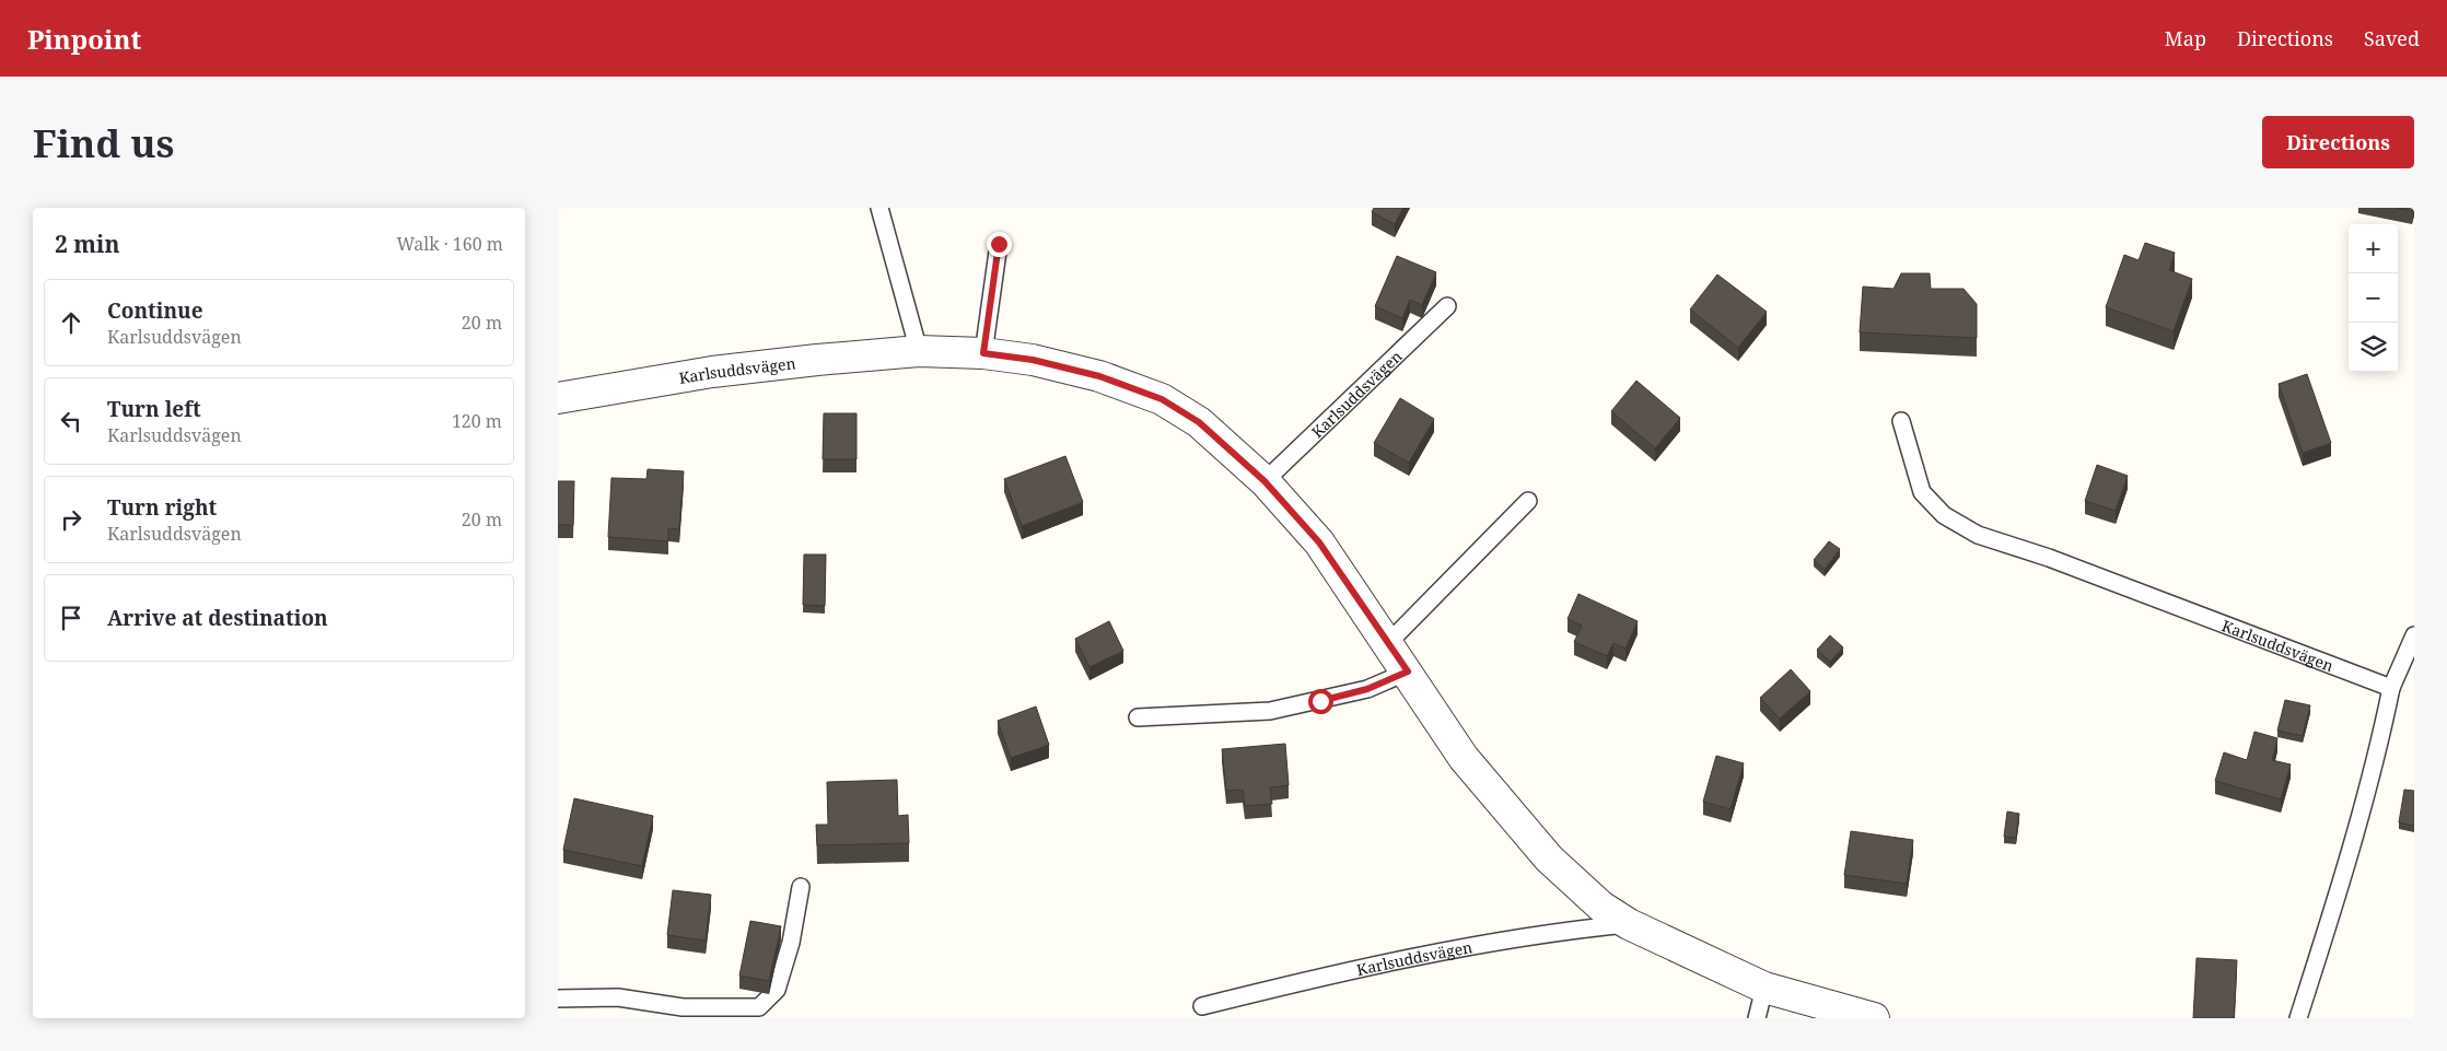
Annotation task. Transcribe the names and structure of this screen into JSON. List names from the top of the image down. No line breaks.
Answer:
{"streets":{"street":["Karlsuddsvägen"]},"page":{"header":"Pinpoint","nav":["Map","Directions","Saved"],"buttons":"Directions","title":"Find us","heading":["2 min","Walk · 160 m"],"map_buttons":["+","−"],"list":[["Continue","Karlsuddsvägen","20 m"],["Turn left","Karlsuddsvägen","120 m"],["Turn right","Karlsuddsvägen","20 m"],"Arrive at destination"]}}
